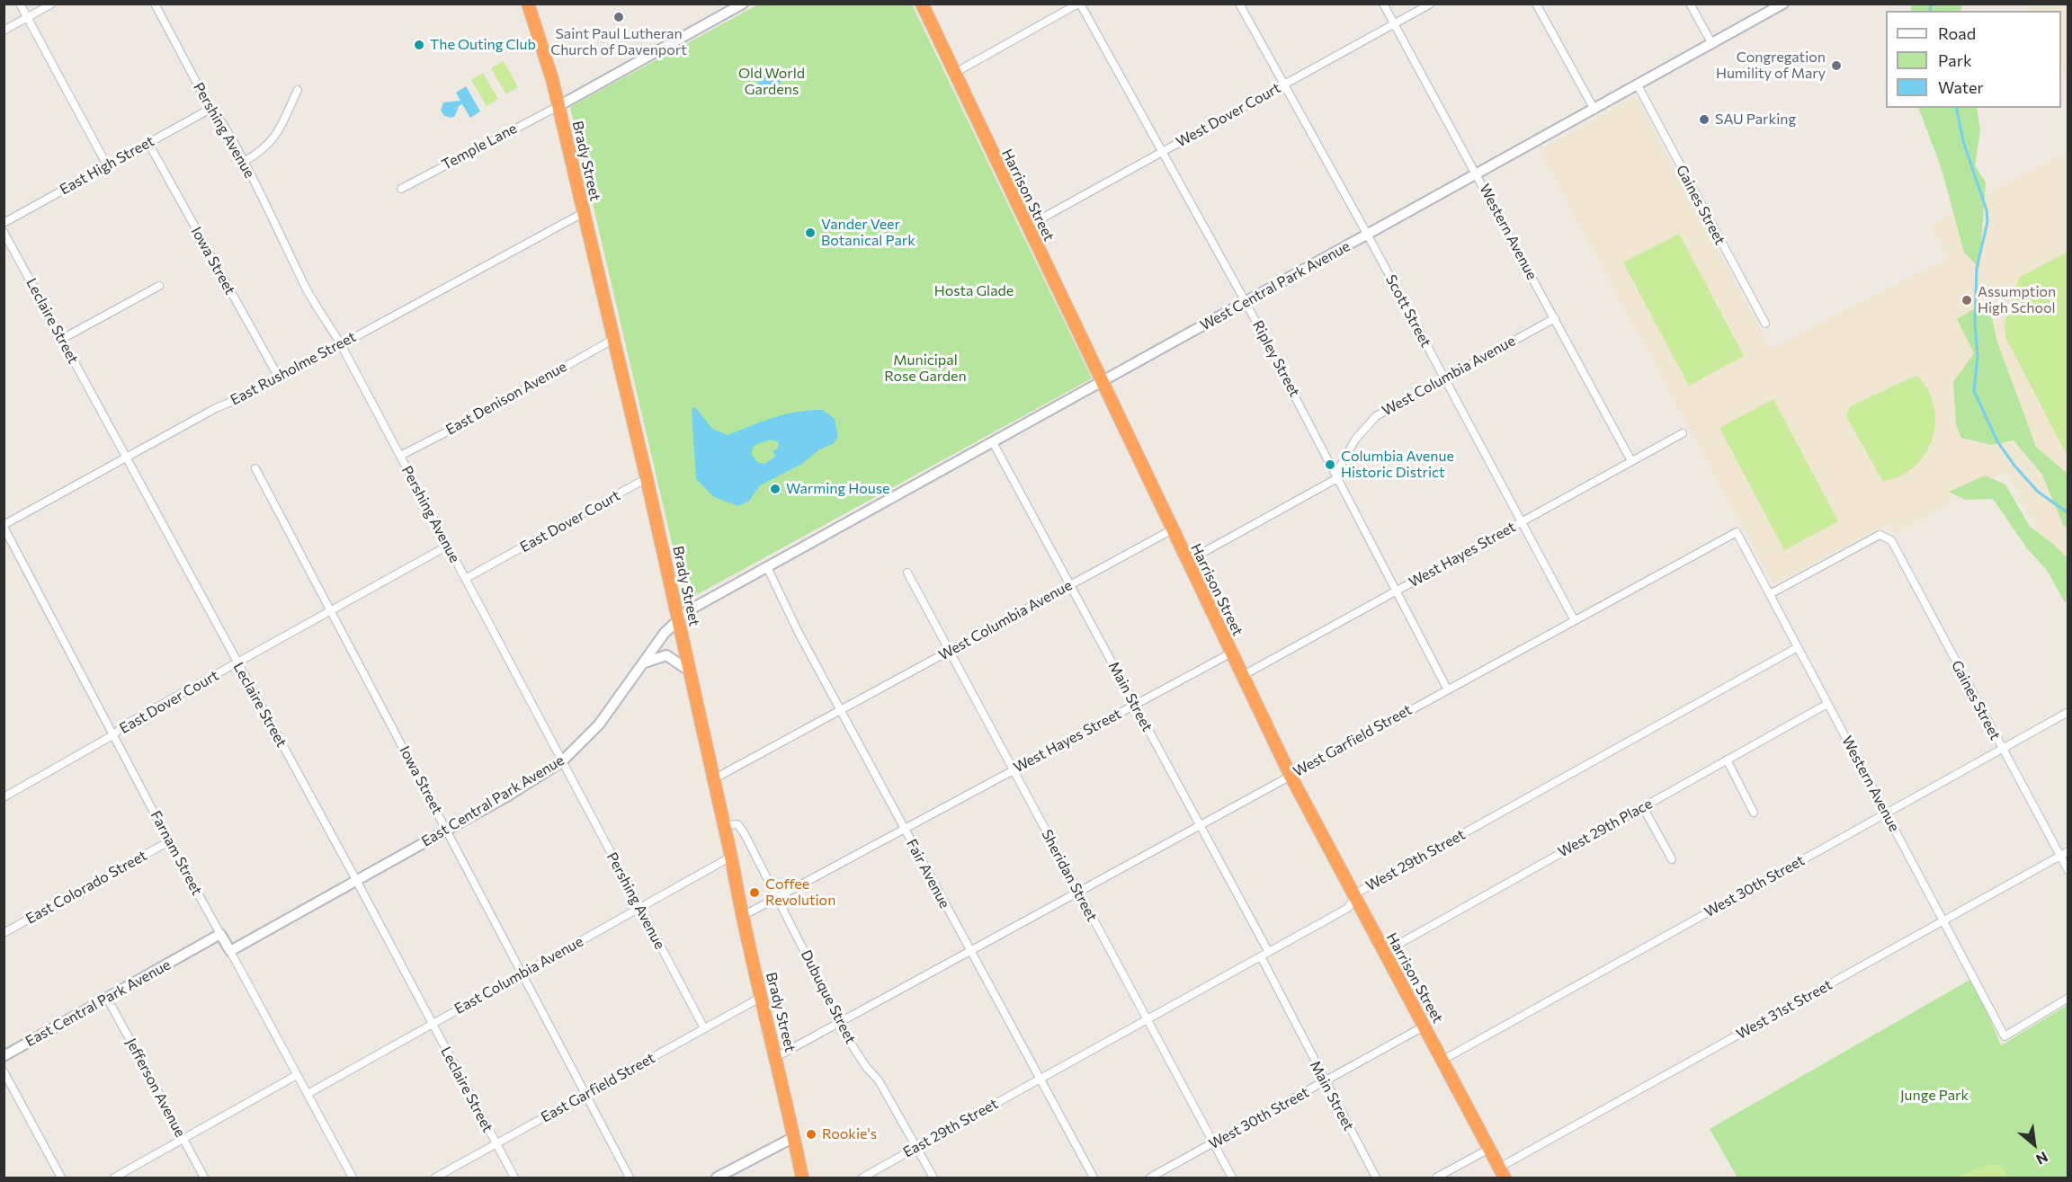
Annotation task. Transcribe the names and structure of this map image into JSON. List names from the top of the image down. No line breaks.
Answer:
{"streets":{"highway":["Brady Street","Harrison Street"],"main road":["West Central Park Avenue","East Central Park Avenue","Farnam Street"],"street":["West Dover Court","Pershing Avenue","Temple Lane","East High Street","Gaines Street","Western Avenue","Iowa Street","Scott Street","Leclaire Street","Ripley Street","East Rusholme Street","West Columbia Avenue","East Denison Avenue","East Dover Court","West Hayes Street","Main Street","West Garfield Street","West 29th Place","West 29th Street","Fair Avenue","Sheridan Street","West 30th Street","East Colorado Street","East Columbia Avenue","Dubuque Street","West 31st Street","Jefferson Avenue","East Garfield Street","East 29th Street"]},"crossings":[["West Dover Court","Harrison Street"],["West Dover Court","Western Avenue"],["West Dover Court","Scott Street"],["West Dover Court","Ripley Street"],["Pershing Avenue","East High Street"],["Pershing Avenue","East Rusholme Street"],["Pershing Avenue","East Denison Avenue"],["Pershing Avenue","East Dover Court"],["Pershing Avenue","East Central Park Avenue"],["Pershing Avenue","East Columbia Avenue"],["Pershing Avenue","East Garfield Street"],["Temple Lane","Brady Street"],["Brady Street","East Rusholme Street"],["Brady Street","East Denison Avenue"],["Brady Street","East Dover Court"],["Brady Street","West Hayes Street"],["Brady Street","East Central Park Avenue"],["Brady Street","East Columbia Avenue"],["Brady Street","Dubuque Street"],["Brady Street","East Garfield Street"],["East High Street","Iowa Street"],["Harrison Street","West Central Park Avenue"],["Harrison Street","West Columbia Avenue"],["Harrison Street","West Hayes Street"],["Harrison Street","West Garfield Street"],["Harrison Street","West 29th Place"],["Harrison Street","West 29th Street"],["Harrison Street","West 30th Street"],["Harrison Street","West 31st Street"],["Gaines Street","Western Avenue"],["Gaines Street","West Central Park Avenue"],["Gaines Street","West 30th Street"],["Gaines Street","West 31st Street"],["Western Avenue","West Central Park Avenue"],["Western Avenue","West Columbia Avenue"],["Western Avenue","West Hayes Street"],["Western Avenue","West Garfield Street"],["Western Avenue","West 29th Place"],["Western Avenue","West 29th Street"],["Western Avenue","West 30th Street"],["Western Avenue","West 31st Street"],["Iowa Street","East Rusholme Street"],["Iowa Street","East Dover Court"],["Iowa Street","East Central Park Avenue"],["Iowa Street","East Columbia Avenue"],["Iowa Street","East Garfield Street"],["West Central Park Avenue","Scott Street"],["West Central Park Avenue","Ripley Street"],["West Central Park Avenue","Main Street"],["West Central Park Avenue","East Central Park Avenue"],["West Central Park Avenue","Fair Avenue"],["Scott Street","West Columbia Avenue"],["Scott Street","West Hayes Street"],["Scott Street","West Garfield Street"],["Leclaire Street","East Rusholme Street"],["Leclaire Street","East Dover Court"],["Leclaire Street","East Central Park Avenue"],["Leclaire Street","East Columbia Avenue"],["Leclaire Street","East Garfield Street"],["Ripley Street","West Columbia Avenue"],["Ripley Street","West Hayes Street"],["Ripley Street","West Garfield Street"],["East Rusholme Street","Farnam Street"],["West Columbia Avenue","Main Street"],["West Columbia Avenue","Fair Avenue"],["West Columbia Avenue","Sheridan Street"],["East Dover Court","Farnam Street"],["West Hayes Street","Main Street"],["West Hayes Street","Fair Avenue"],["West Hayes Street","Sheridan Street"],["West Hayes Street","Dubuque Street"],["Main Street","West Garfield Street"],["Main Street","West 29th Street"],["Main Street","West 30th Street"],["West Garfield Street","Fair Avenue"],["West Garfield Street","Sheridan Street"],["East Central Park Avenue","Farnam Street"],["East Central Park Avenue","Fair Avenue"],["East Central Park Avenue","Jefferson Avenue"],["Farnam Street","East Colorado Street"],["Farnam Street","East Columbia Avenue"],["West 29th Street","Fair Avenue"],["West 29th Street","Sheridan Street"],["West 29th Street","East 29th Street"],["Fair Avenue","East 29th Street"],["Sheridan Street","West 30th Street"],["Dubuque Street","East 29th Street"]],"parks":["Old World Gardens","Hosta Glade","Municipal Rose Garden","Junge Park"],"places":["Saint Paul Lutheran Church of Davenport","The Outing Club","Congregation Humility of Mary","SAU Parking","Vander Veer Botanical Park","Assumption High School","Columbia Avenue Historic District","Warming House","Coffee Revolution","Rookie's"],"legend":["Road","Park","Water"],"north":"bottom right"}
